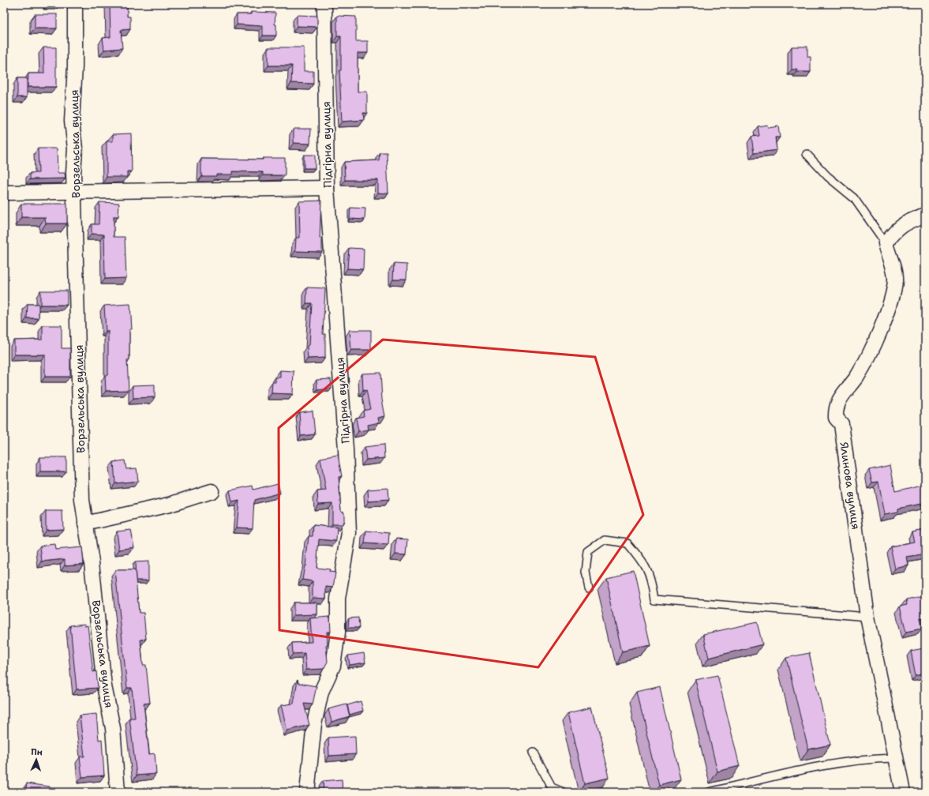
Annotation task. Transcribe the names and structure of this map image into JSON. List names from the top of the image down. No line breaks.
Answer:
{"streets":{"street":["Ворзельська вулиця","Підгірна вулиця","Ялинова вулиця"]},"north":"top"}
